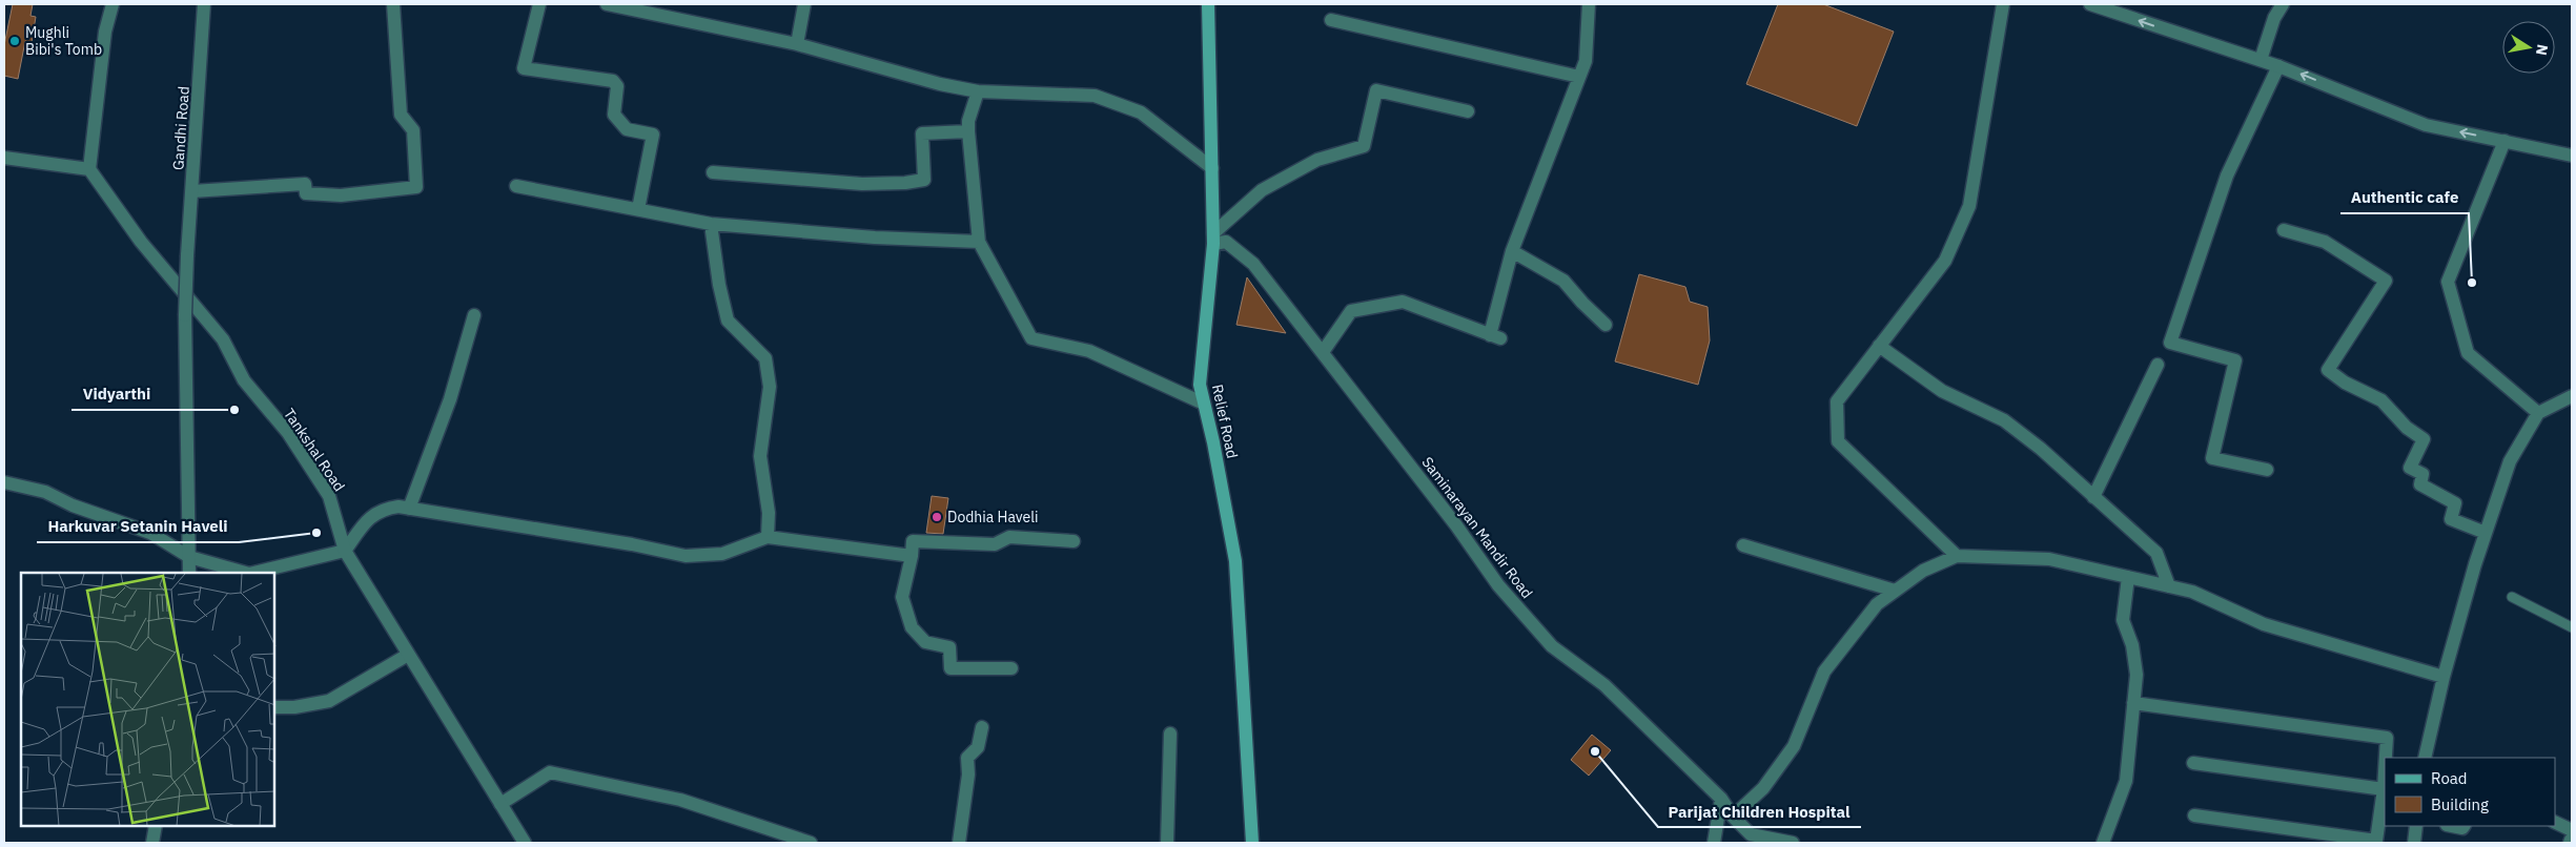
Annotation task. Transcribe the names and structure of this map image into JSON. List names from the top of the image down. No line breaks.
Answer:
{"streets":{"main road":["Relief Road"],"street":["Gandhi Road","Tankshal Road","Saminarayan Mandir Road"]},"crossings":[["Relief Road","Saminarayan Mandir Road"]],"places":["Mughli Bibi's Tomb","Authentic cafe","Vidyarthi","Dodhia Haveli","Harkuvar Setanin Haveli","Parijat Children Hospital"],"legend":["Road","Building"],"north":"right"}
